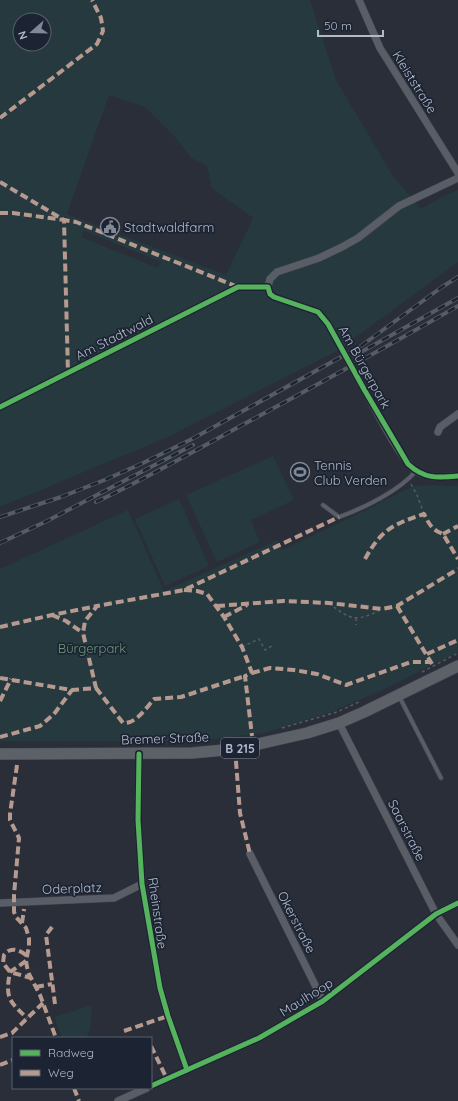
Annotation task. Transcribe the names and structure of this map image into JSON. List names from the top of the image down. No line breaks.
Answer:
{"streets":{"main road":["Bremer Straße","B 215"],"street":["Kleiststraße","Am Stadtwald","Am Bürgerpark","Saarstraße","Oderplatz","Rheinstraße","Okerstraße","Maulhoop"]},"crossings":[["Am Stadtwald","Am Bürgerpark"],["Bremer Straße","Saarstraße"],["Bremer Straße","Rheinstraße"],["Saarstraße","Maulhoop"],["Oderplatz","Rheinstraße"],["Rheinstraße","Maulhoop"],["Okerstraße","Maulhoop"]],"parks":["Bürgerpark"],"places":{"public building":["Stadtwaldfarm"],"sports":["Tennis Club Verden"]},"legend":["Radweg","Weg"],"scale_bar":"50 m","north":"left"}
